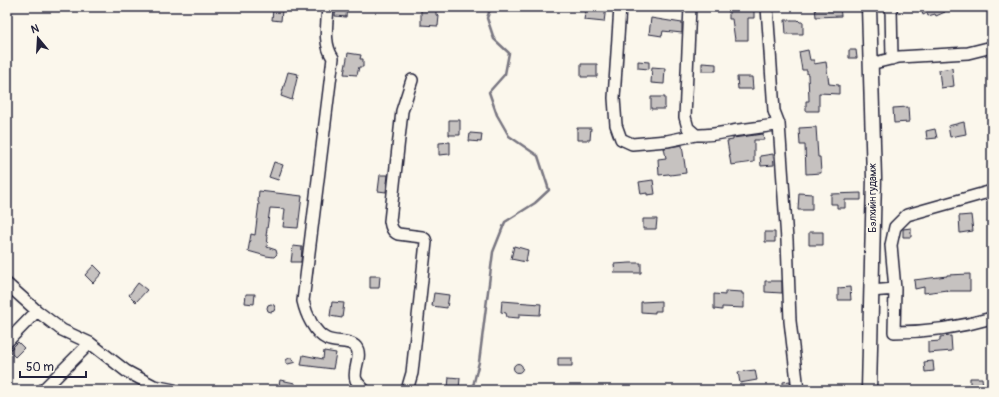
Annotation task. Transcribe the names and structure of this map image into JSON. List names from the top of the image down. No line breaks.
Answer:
{"streets":{"main road":["Бэлхийн гудамж"]},"scale_bar":"50 m","north":"top"}
